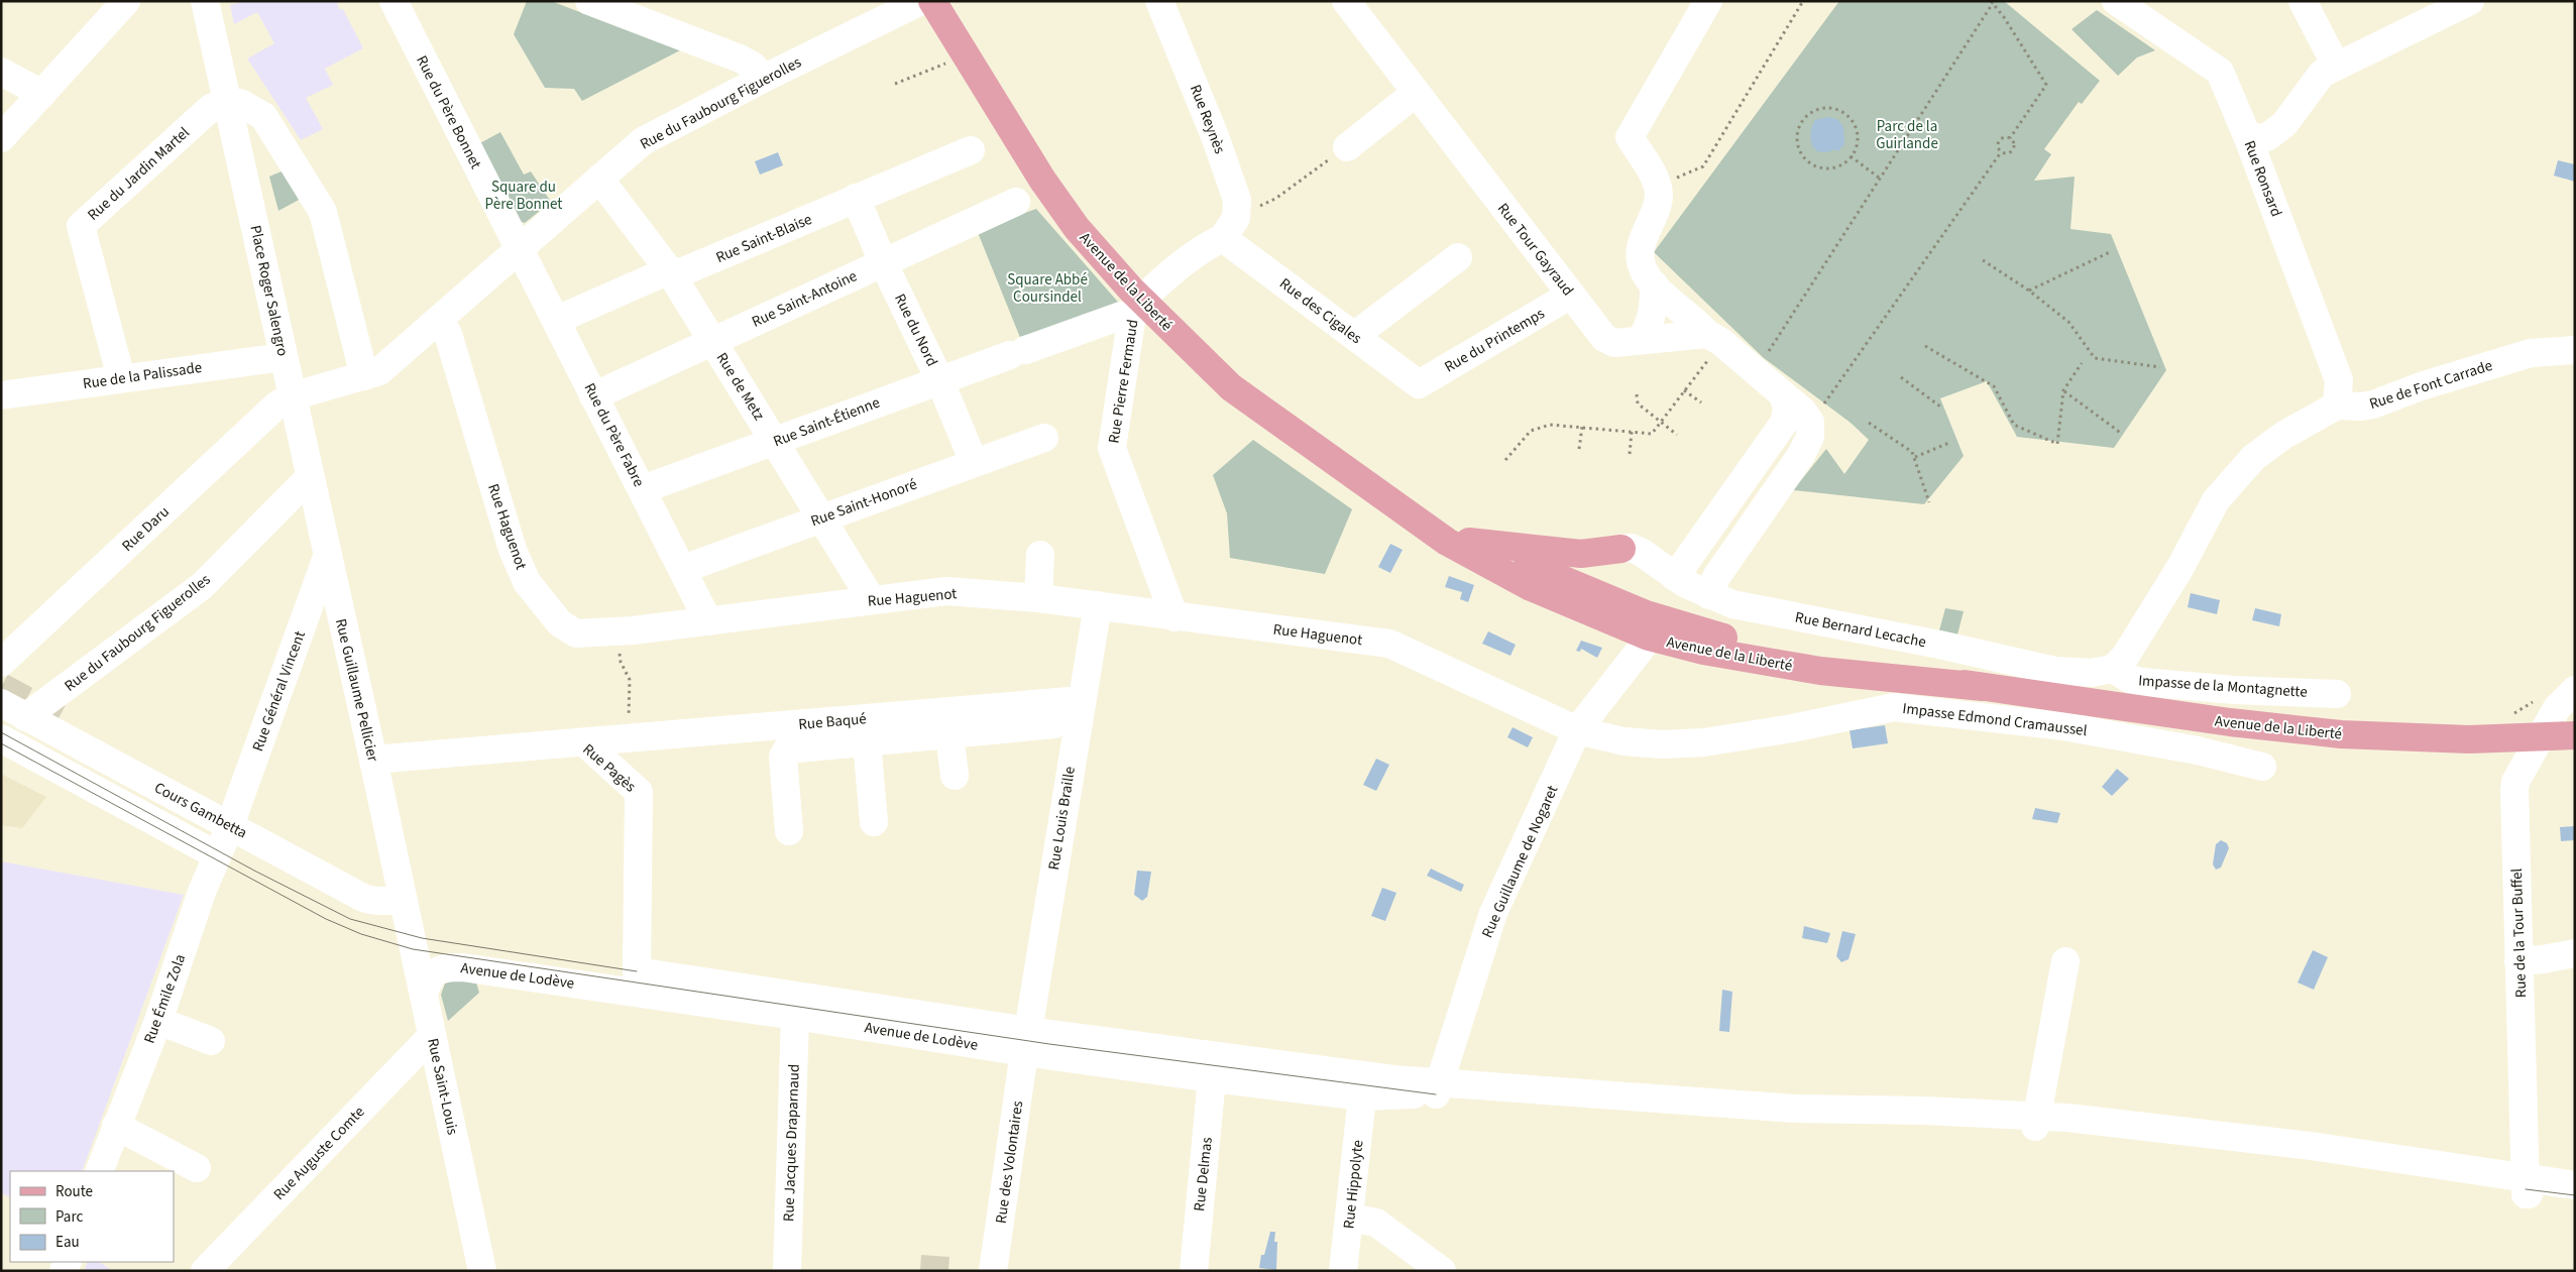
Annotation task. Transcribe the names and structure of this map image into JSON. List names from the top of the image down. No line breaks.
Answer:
{"streets":{"main road":["Avenue de la Liberté"],"street":["Rue du Faubourg Figuerolles","Rue du Père Bonnet","Rue Reynès","Rue du Jardin Martel","Rue Ronsard","Rue Saint-Blaise","Rue Tour Gayraud","Place Roger Salengro","Rue Saint-Antoine","Rue des Cigales","Rue du Nord","Rue du Printemps","Rue de la Palissade","Rue Pierre Fermaud","Rue de Font Carrade","Rue de Metz","Rue Saint-Étienne","Rue du Père Fabre","Rue Saint-Honoré","Rue Haguenot","Rue Daru","Rue Bernard Lecache","Impasse de la Montagnette","Rue Guillaume Pellicier","Rue Général Vincent","Impasse Edmond Cramaussel","Rue Baqué","Rue Pagès","Cours Gambetta","Rue Louis Braille","Rue Guillaume de Nogaret","Rue de la Tour Buffel","Avenue de Lodève","Rue Émile Zola","Rue Saint-Louis","Rue Jacques Draparnaud","Rue Auguste Comte","Rue des Volontaires","Rue Delmas","Rue Hippolyte"]},"crossings":[["Rue du Faubourg Figuerolles","Rue du Père Bonnet"],["Rue du Faubourg Figuerolles","Place Roger Salengro"],["Rue du Faubourg Figuerolles","Rue de Metz"],["Rue du Faubourg Figuerolles","Rue du Père Fabre"],["Rue du Faubourg Figuerolles","Rue Haguenot"],["Rue du Faubourg Figuerolles","Rue Daru"],["Rue du Faubourg Figuerolles","Rue Guillaume Pellicier"],["Rue du Faubourg Figuerolles","Cours Gambetta"],["Rue du Père Bonnet","Rue du Père Fabre"],["Rue Reynès","Rue des Cigales"],["Rue Reynès","Rue Pierre Fermaud"],["Rue du Jardin Martel","Place Roger Salengro"],["Rue du Jardin Martel","Rue de la Palissade"],["Rue Ronsard","Rue de Font Carrade"],["Rue Saint-Blaise","Rue du Nord"],["Rue Saint-Blaise","Rue de Metz"],["Rue Saint-Blaise","Rue du Père Fabre"],["Rue Tour Gayraud","Rue du Printemps"],["Avenue de la Liberté","Rue Pierre Fermaud"],["Avenue de la Liberté","Rue Saint-Étienne"],["Place Roger Salengro","Rue de la Palissade"],["Place Roger Salengro","Rue Daru"],["Place Roger Salengro","Rue Guillaume Pellicier"],["Rue Saint-Antoine","Rue du Nord"],["Rue Saint-Antoine","Rue de Metz"],["Rue Saint-Antoine","Rue du Père Fabre"],["Rue des Cigales","Rue du Printemps"],["Rue des Cigales","Rue Pierre Fermaud"],["Rue du Nord","Rue Saint-Étienne"],["Rue du Nord","Rue Saint-Honoré"],["Rue Pierre Fermaud","Rue Saint-Étienne"],["Rue Pierre Fermaud","Rue Haguenot"],["Rue de Metz","Rue Saint-Étienne"],["Rue de Metz","Rue Saint-Honoré"],["Rue de Metz","Rue Haguenot"],["Rue Saint-Étienne","Rue du Père Fabre"],["Rue du Père Fabre","Rue Saint-Honoré"],["Rue du Père Fabre","Rue Haguenot"],["Rue Haguenot","Impasse Edmond Cramaussel"],["Rue Haguenot","Rue Louis Braille"],["Rue Haguenot","Rue Guillaume de Nogaret"],["Rue Bernard Lecache","Impasse de la Montagnette"],["Rue Guillaume Pellicier","Rue Général Vincent"],["Rue Guillaume Pellicier","Rue Pagès"],["Rue Guillaume Pellicier","Cours Gambetta"],["Rue Guillaume Pellicier","Rue Saint-Louis"],["Rue Général Vincent","Cours Gambetta"],["Rue Général Vincent","Rue Émile Zola"],["Impasse Edmond Cramaussel","Rue Guillaume de Nogaret"],["Rue Baqué","Rue Pagès"],["Rue Baqué","Rue Louis Braille"],["Rue Pagès","Rue Louis Braille"],["Rue Pagès","Avenue de Lodève"],["Rue Pagès","Rue des Volontaires"],["Cours Gambetta","Rue Émile Zola"],["Cours Gambetta","Rue Saint-Louis"],["Rue Louis Braille","Avenue de Lodève"],["Rue Louis Braille","Rue des Volontaires"],["Rue Guillaume de Nogaret","Avenue de Lodève"],["Avenue de Lodève","Rue Saint-Louis"],["Avenue de Lodève","Rue Jacques Draparnaud"],["Avenue de Lodève","Rue des Volontaires"],["Avenue de Lodève","Rue Delmas"],["Avenue de Lodève","Rue Hippolyte"],["Rue Saint-Louis","Rue Auguste Comte"]],"parks":["Parc de la Guirlande","Square du Père Bonnet","Square Abbé Coursindel"],"legend":["Route","Parc","Eau"]}
